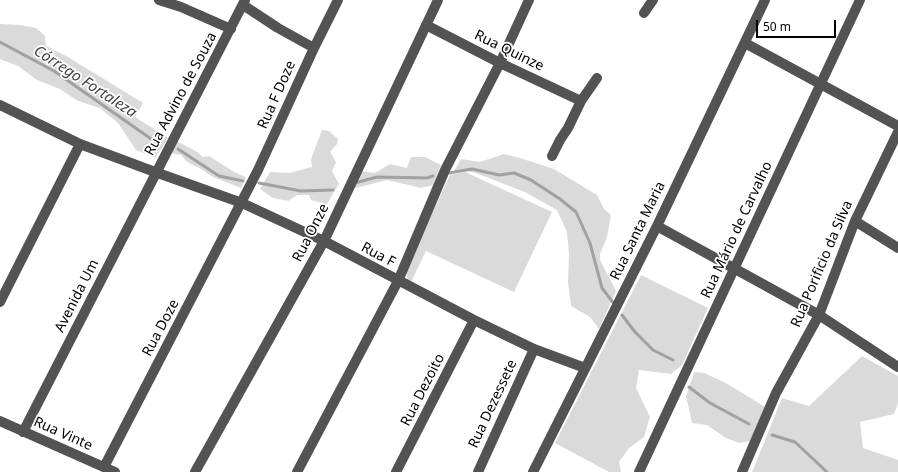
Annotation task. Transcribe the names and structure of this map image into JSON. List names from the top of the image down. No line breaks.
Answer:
{"streets":{"street":["Rua Quinze","Rua Advino de Souza","Rua F Doze","Rua Mário de Carvalho","Rua Santa Maria","Rua Onze","Rua F","Rua Porificio da Silva","Avenida Um","Rua Doze","Rua Dezoito","Rua Dezessete","Rua Vinte"]},"crossings":[["Rua Quinze","Rua Onze"],["Rua Advino de Souza","Rua F"],["Rua Advino de Souza","Avenida Um"],["Rua F Doze","Rua F"],["Rua F Doze","Rua Doze"],["Rua Santa Maria","Rua F"],["Rua Onze","Rua F"],["Rua F","Avenida Um"],["Rua F","Rua Doze"],["Rua F","Rua Dezoito"],["Rua F","Rua Dezessete"],["Avenida Um","Rua Vinte"],["Rua Doze","Rua Vinte"]],"water":["Córrego Fortaleza"],"scale_bar":"50 m"}
